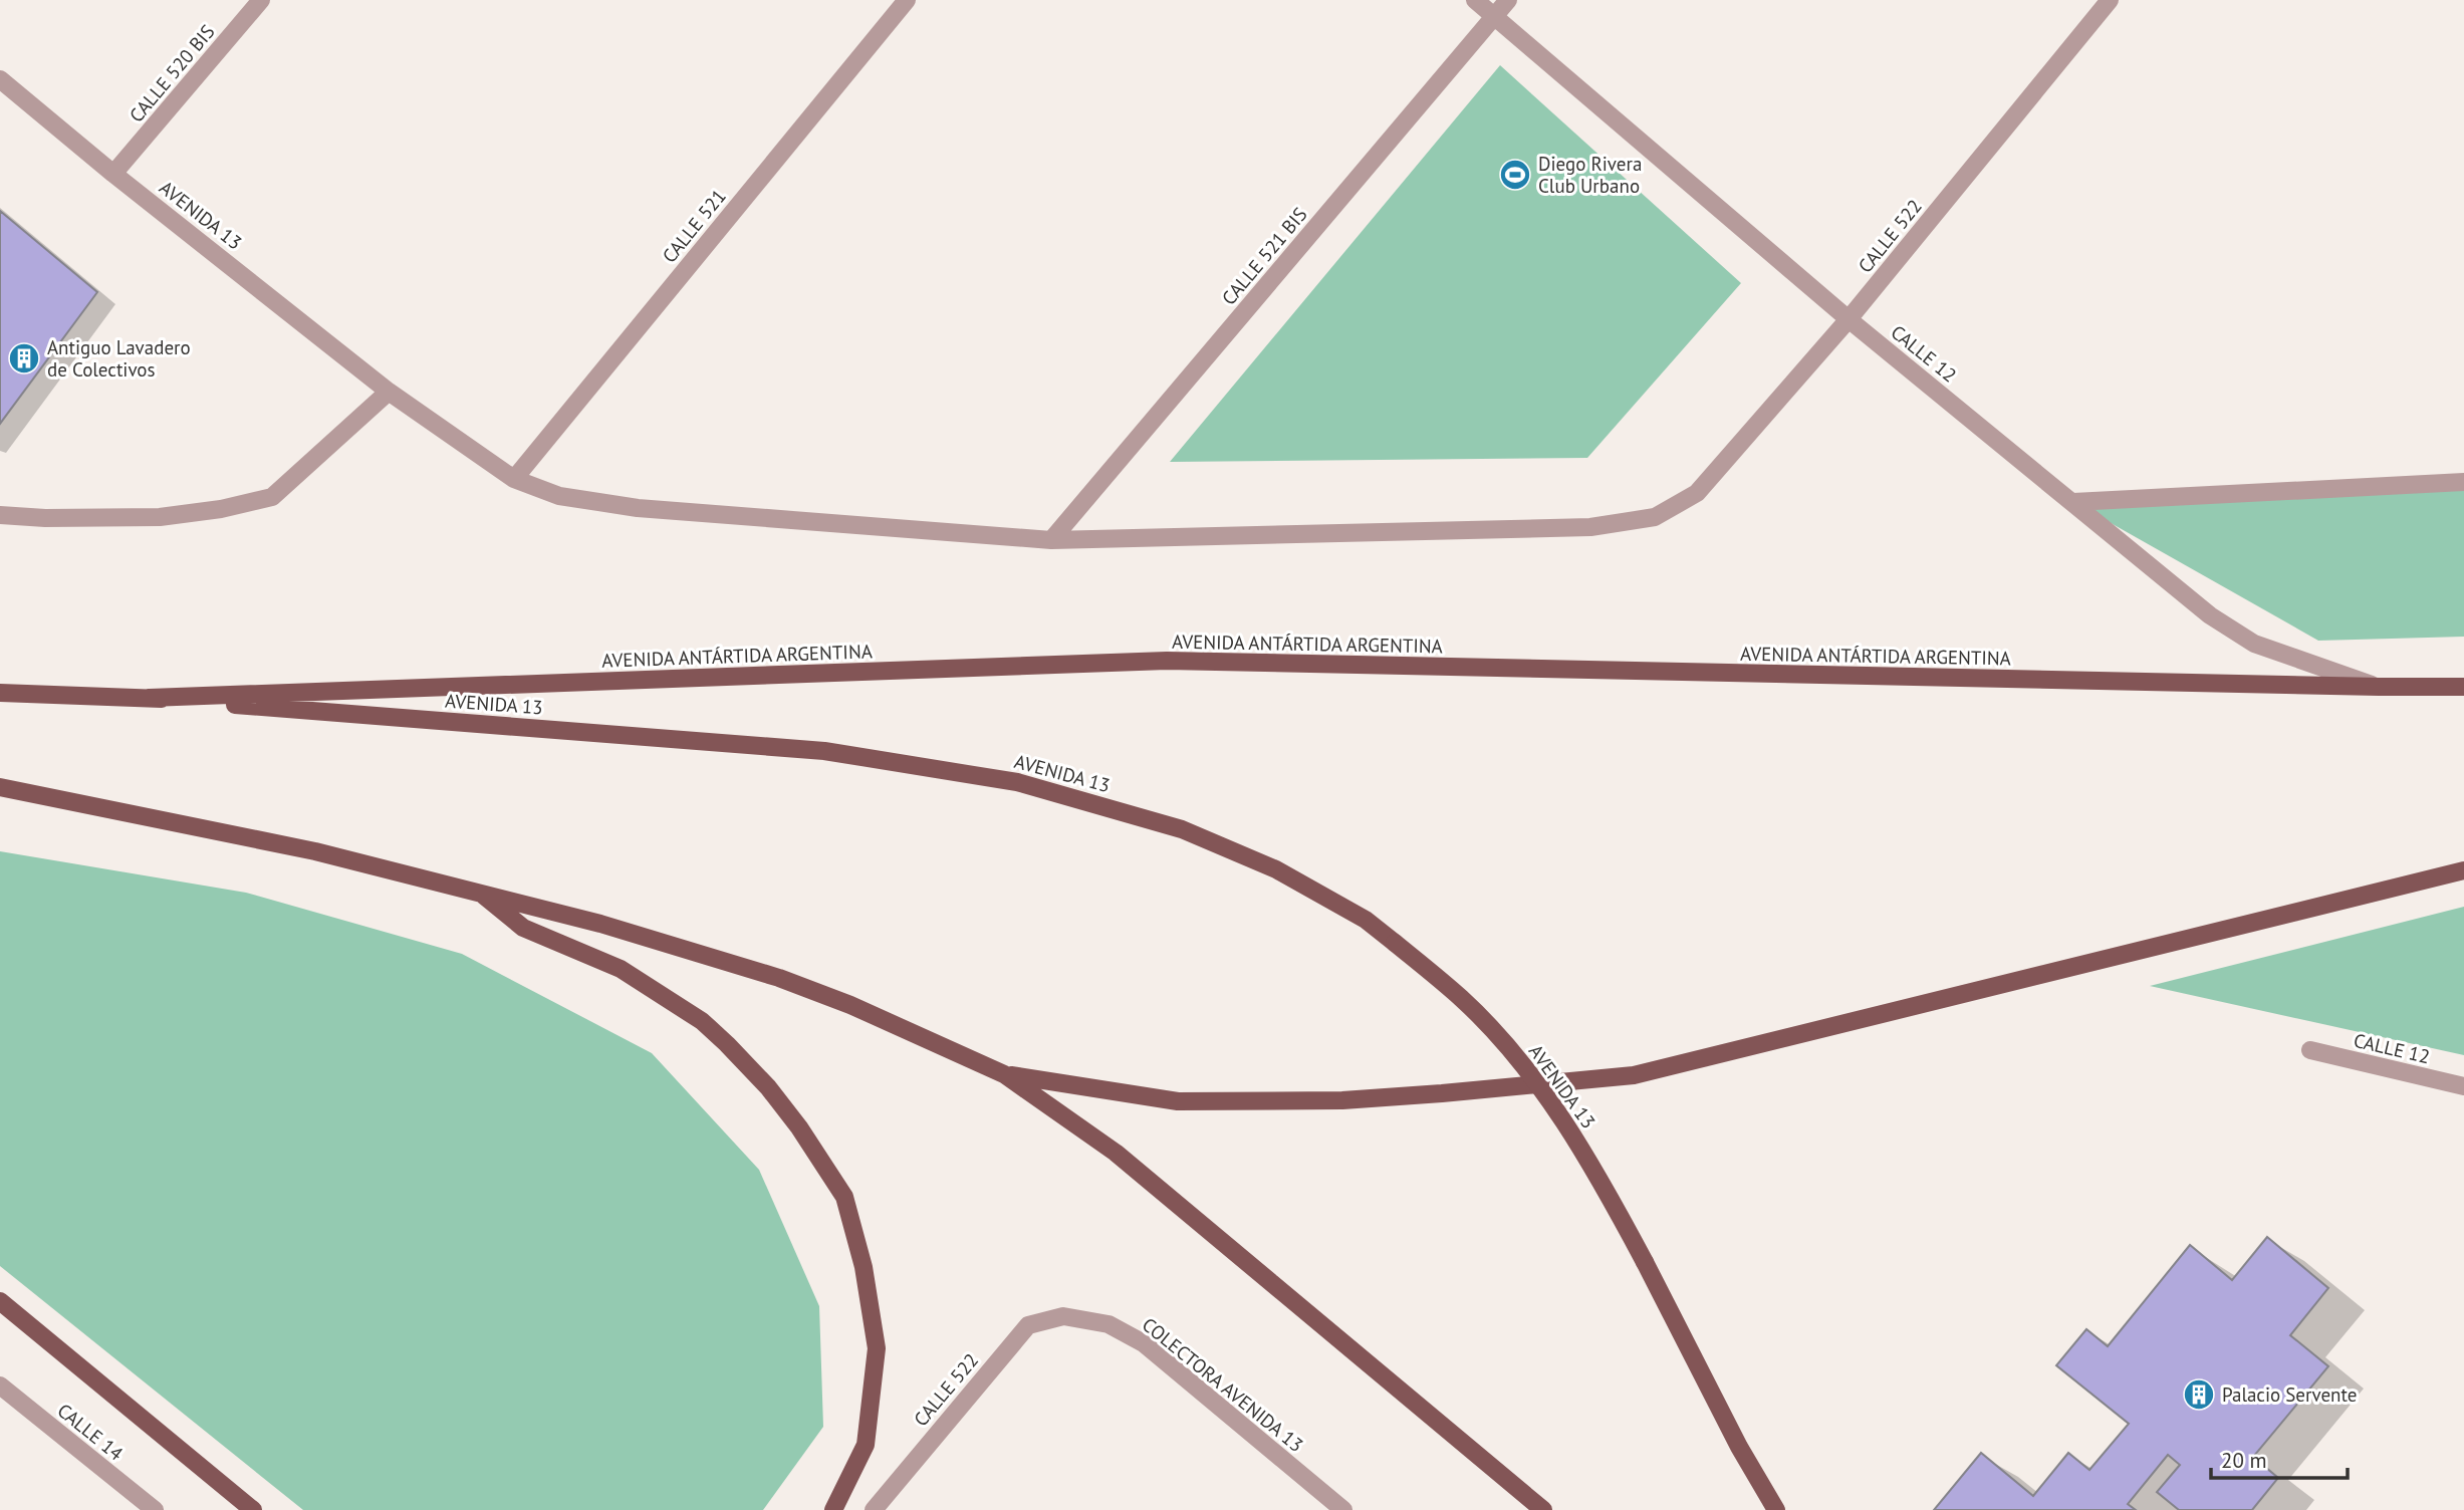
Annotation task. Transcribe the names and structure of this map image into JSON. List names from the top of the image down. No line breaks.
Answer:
{"streets":{"main road":["AVENIDA 13","AVENIDA ANTÁRTIDA ARGENTINA"],"street":["CALLE 520 BIS","CALLE 521","CALLE 522","CALLE 521 BIS","CALLE 12","COLECTORA AVENIDA 13","CALLE 14"]},"crossings":[["CALLE 520 BIS","AVENIDA 13"],["AVENIDA 13","CALLE 521"],["AVENIDA 13","AVENIDA ANTÁRTIDA ARGENTINA"],["CALLE 522","CALLE 521 BIS"],["CALLE 522","CALLE 12"],["CALLE 522","COLECTORA AVENIDA 13"],["CALLE 521 BIS","CALLE 12"],["CALLE 12","AVENIDA ANTÁRTIDA ARGENTINA"]],"places":{"sports":["Diego Rivera Club Urbano"],"building":["Antiguo Lavadero de Colectivos","Palacio Servente"]},"scale_bar":"20 m"}
